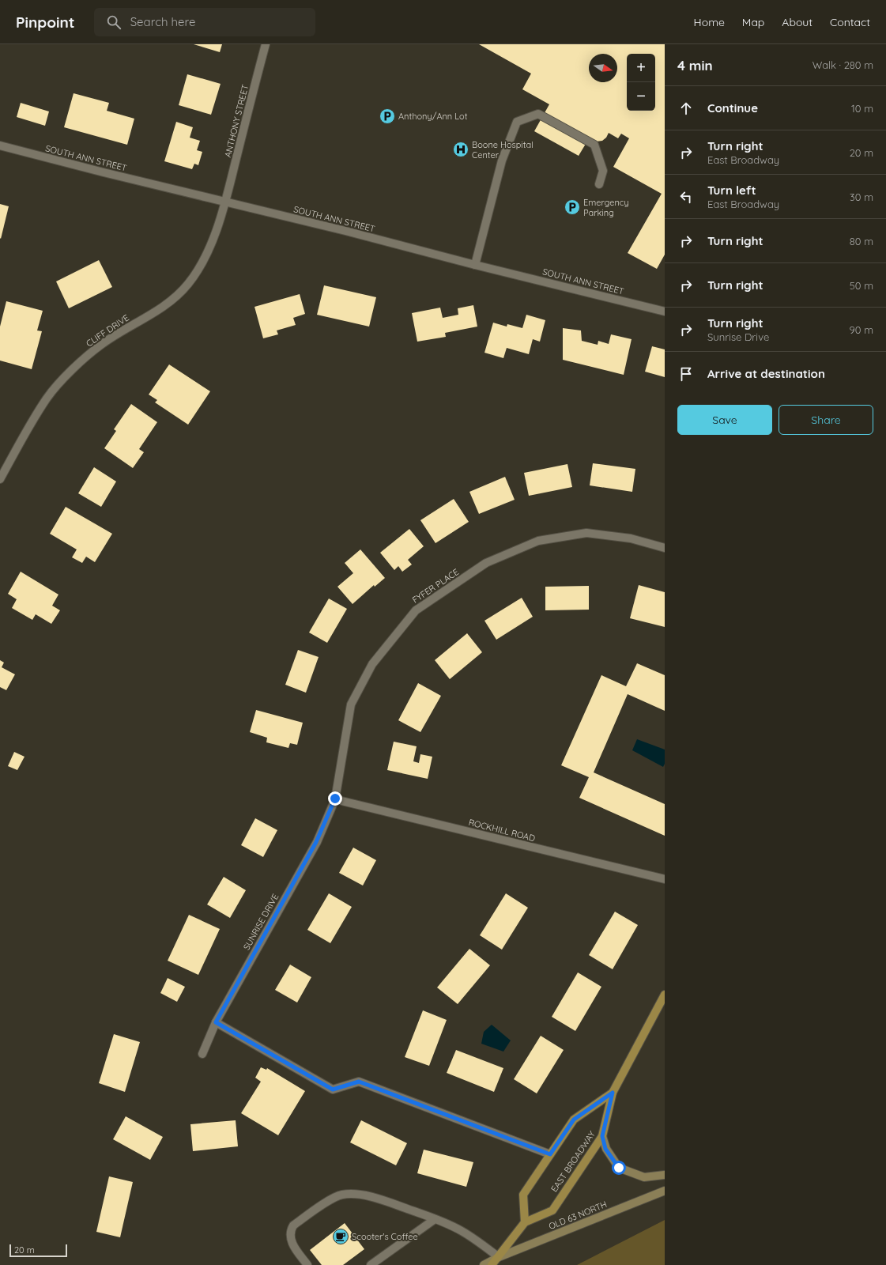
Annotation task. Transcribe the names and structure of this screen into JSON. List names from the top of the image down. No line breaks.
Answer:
{"streets":{"main road":["EAST BROADWAY","OLD 63 NORTH"],"street":["ANTHONY STREET","SOUTH ANN STREET","CLIFF DRIVE","FYFER PLACE","ROCKHILL ROAD","SUNRISE DRIVE"]},"crossings":[["ANTHONY STREET","SOUTH ANN STREET"],["ANTHONY STREET","CLIFF DRIVE"],["SOUTH ANN STREET","CLIFF DRIVE"],["FYFER PLACE","ROCKHILL ROAD"],["FYFER PLACE","SUNRISE DRIVE"],["ROCKHILL ROAD","SUNRISE DRIVE"],["EAST BROADWAY","OLD 63 NORTH"]],"places":{"parking":["Anthony/Ann Lot","Emergency Parking"],"hospital":["Boone Hospital Center"],"cafe":["Scooter's Coffee"]},"scale_bar":"20 m","north":"right","page":{"header":"Pinpoint","search":"Search here","nav":["Home","Map","About","Contact"],"heading":["4 min","Walk · 280 m"],"map_buttons":["+","−"],"list":[["Continue","10 m"],["Turn right","East Broadway","20 m"],["Turn left","East Broadway","30 m"],["Turn right","80 m"],["Turn right","50 m"],["Turn right","Sunrise Drive","90 m"],"Arrive at destination"],"buttons":["Save","Share"],"scale":"20 m"}}
